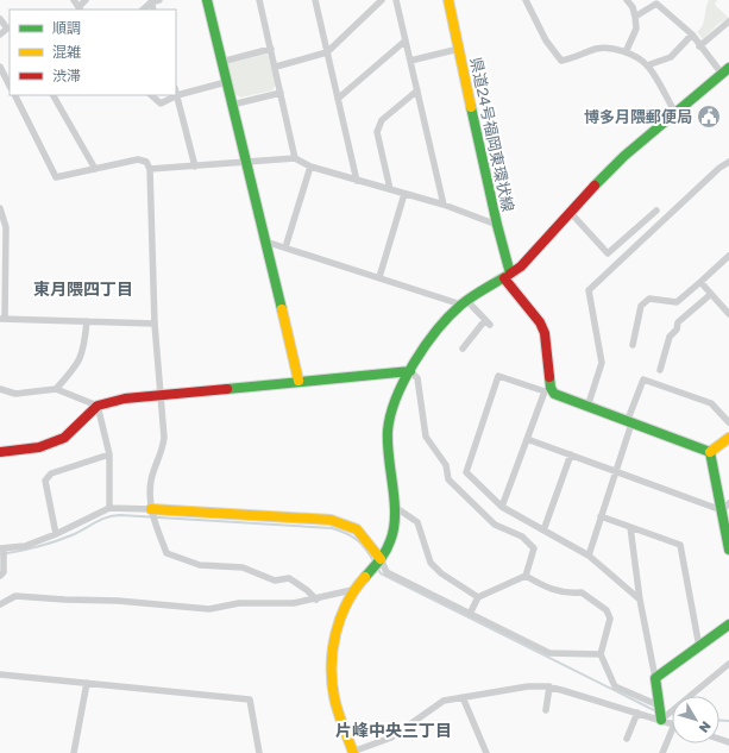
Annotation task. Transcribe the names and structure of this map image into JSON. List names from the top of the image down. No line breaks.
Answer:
{"streets":{"street":["県道24号福岡東環状線"]},"districts":["東月隈四丁目","片峰中央三丁目"],"places":{"public building":["博多月隈郵便局"]},"legend":["順調","混雑","渋滞"],"north":"bottom right"}
